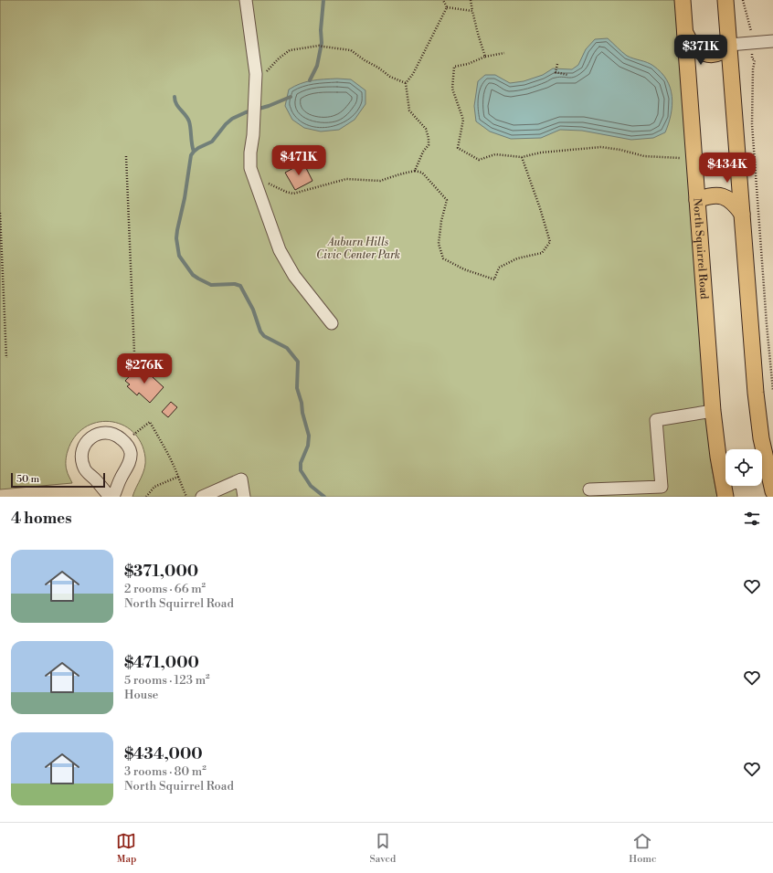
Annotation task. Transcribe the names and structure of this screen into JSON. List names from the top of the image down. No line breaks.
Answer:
{"streets":{"main road":["North Squirrel Road"]},"parks":["Auburn Hills Civic Center Park"],"scale_bar":"50 m","page":{"price":["$371K","$471K","$434K","$276K"],"scale":"50 m","heading":"4 homes","list":[{"name":"$371,000","note":"2 rooms · 66 m² · North Squirrel Road"},{"name":"$471,000","note":"5 rooms · 123 m² · House"},{"name":"$434,000","note":"3 rooms · 80 m² · North Squirrel Road"}],"tabs":["Map","Saved","Home"]}}
